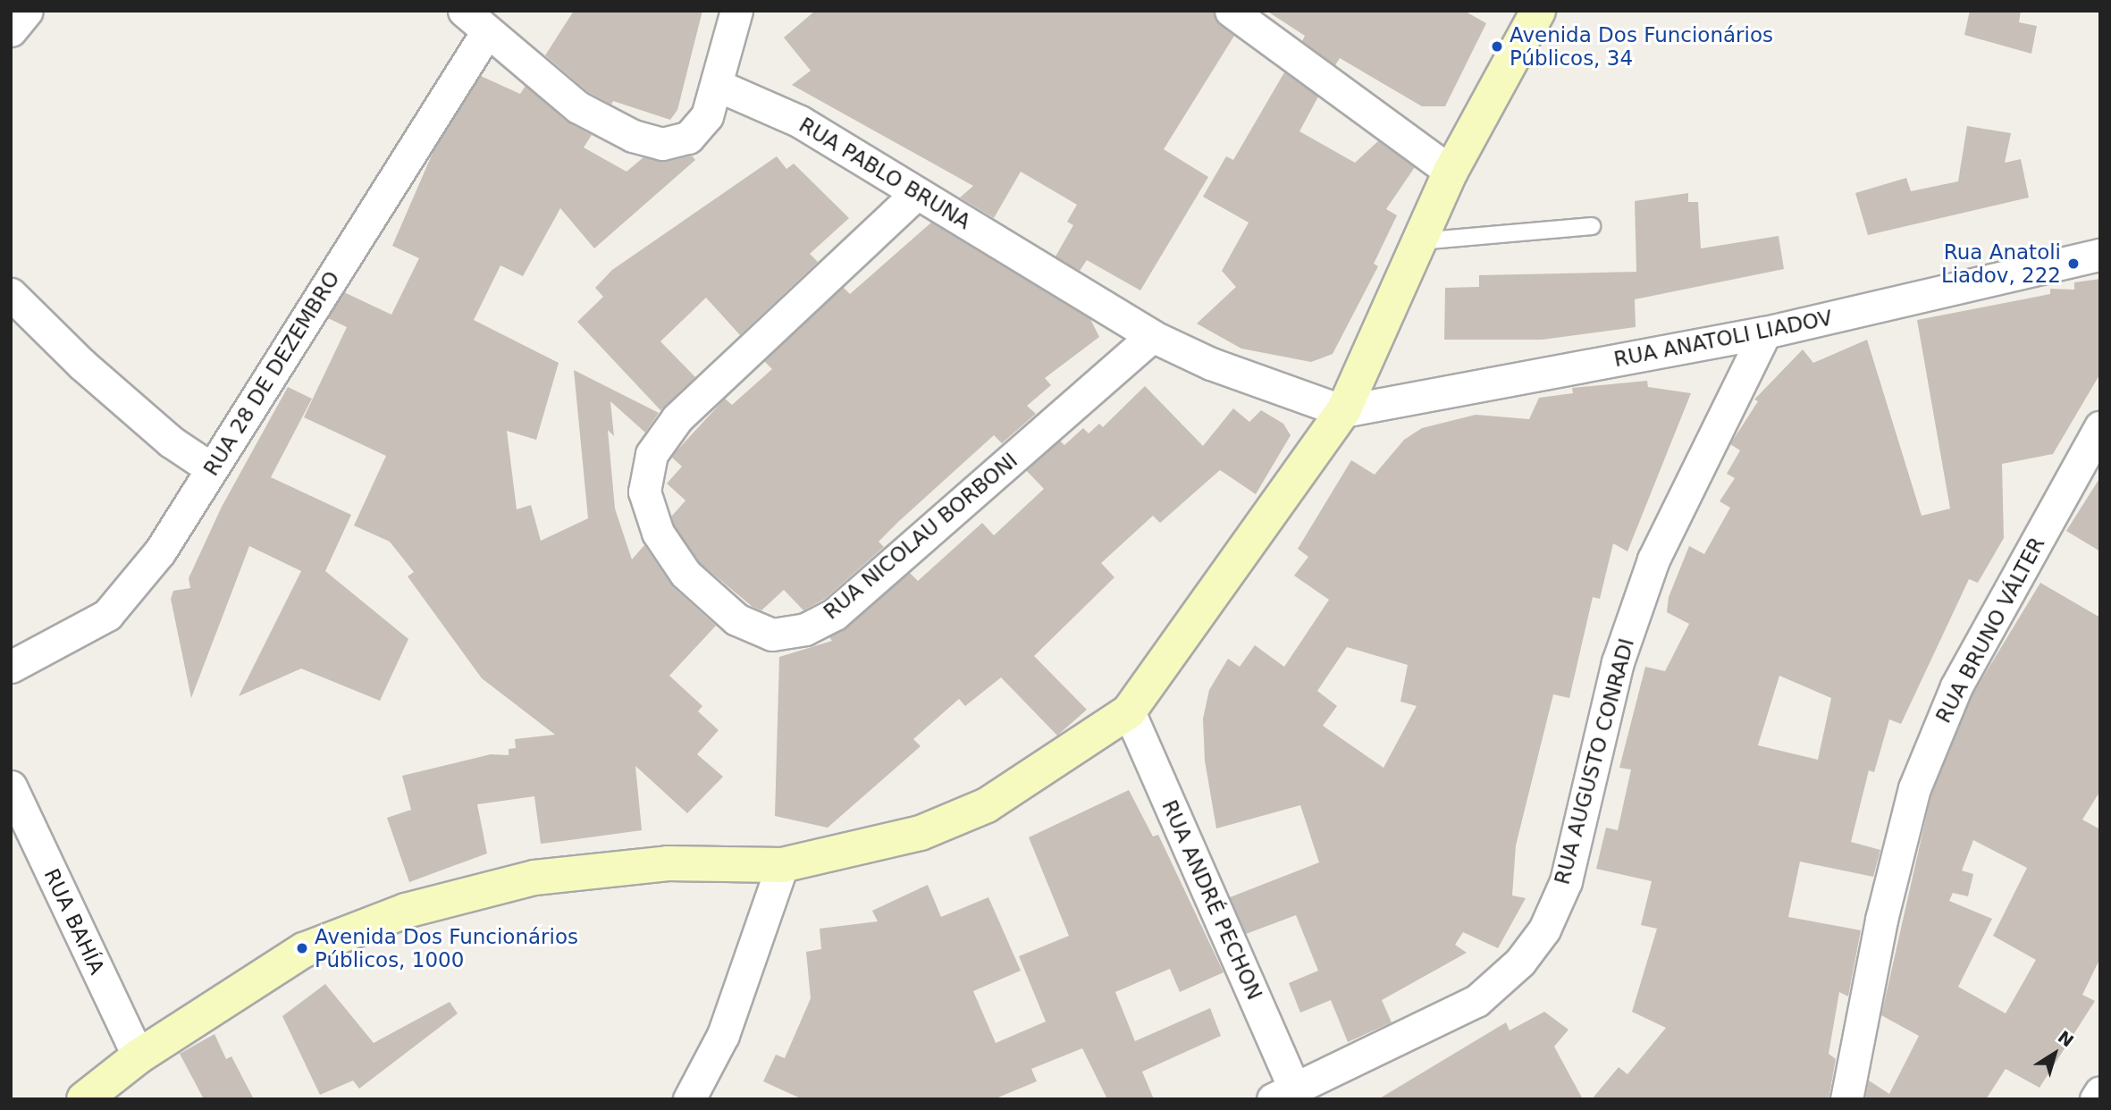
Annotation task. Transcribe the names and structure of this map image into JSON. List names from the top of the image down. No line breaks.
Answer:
{"streets":{"street":["RUA PABLO BRUNA","RUA ANATOLI LIADOV","RUA 28 DE DEZEMBRO","RUA NICOLAU BORBONI","RUA BRUNO VÁLTER","RUA AUGUSTO CONRADI","RUA ANDRÉ PECHON","RUA BAHÍA"]},"crossings":[["RUA PABLO BRUNA","RUA ANATOLI LIADOV"],["RUA PABLO BRUNA","RUA NICOLAU BORBONI"],["RUA ANATOLI LIADOV","RUA AUGUSTO CONRADI"],["RUA AUGUSTO CONRADI","RUA ANDRÉ PECHON"]],"places":["Avenida Dos Funcionários Públicos, 34","Rua Anatoli Liadov, 222","Avenida Dos Funcionários Públicos, 1000"],"north":"top right"}
